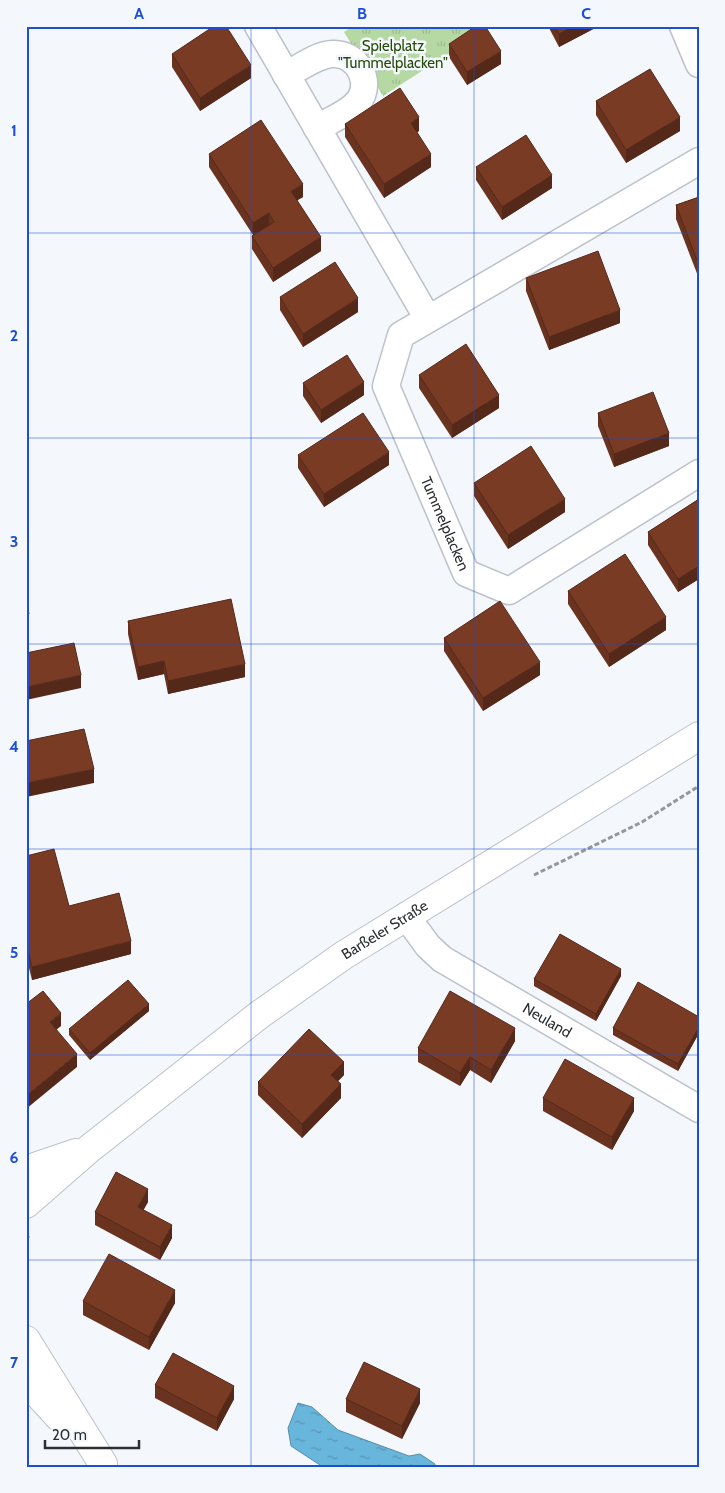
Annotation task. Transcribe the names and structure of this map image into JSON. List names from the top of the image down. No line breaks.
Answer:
{"streets":{"main road":["Barßeler Straße"],"street":["Tummelplacken","Neuland"]},"crossings":[["Barßeler Straße","Neuland"]],"parks":["Spielplatz \"Tummelplacken\""],"scale_bar":"20 m","grid":{"columns":["A","B","C"],"rows":["1","2","3","4","5","6","7"]}}
